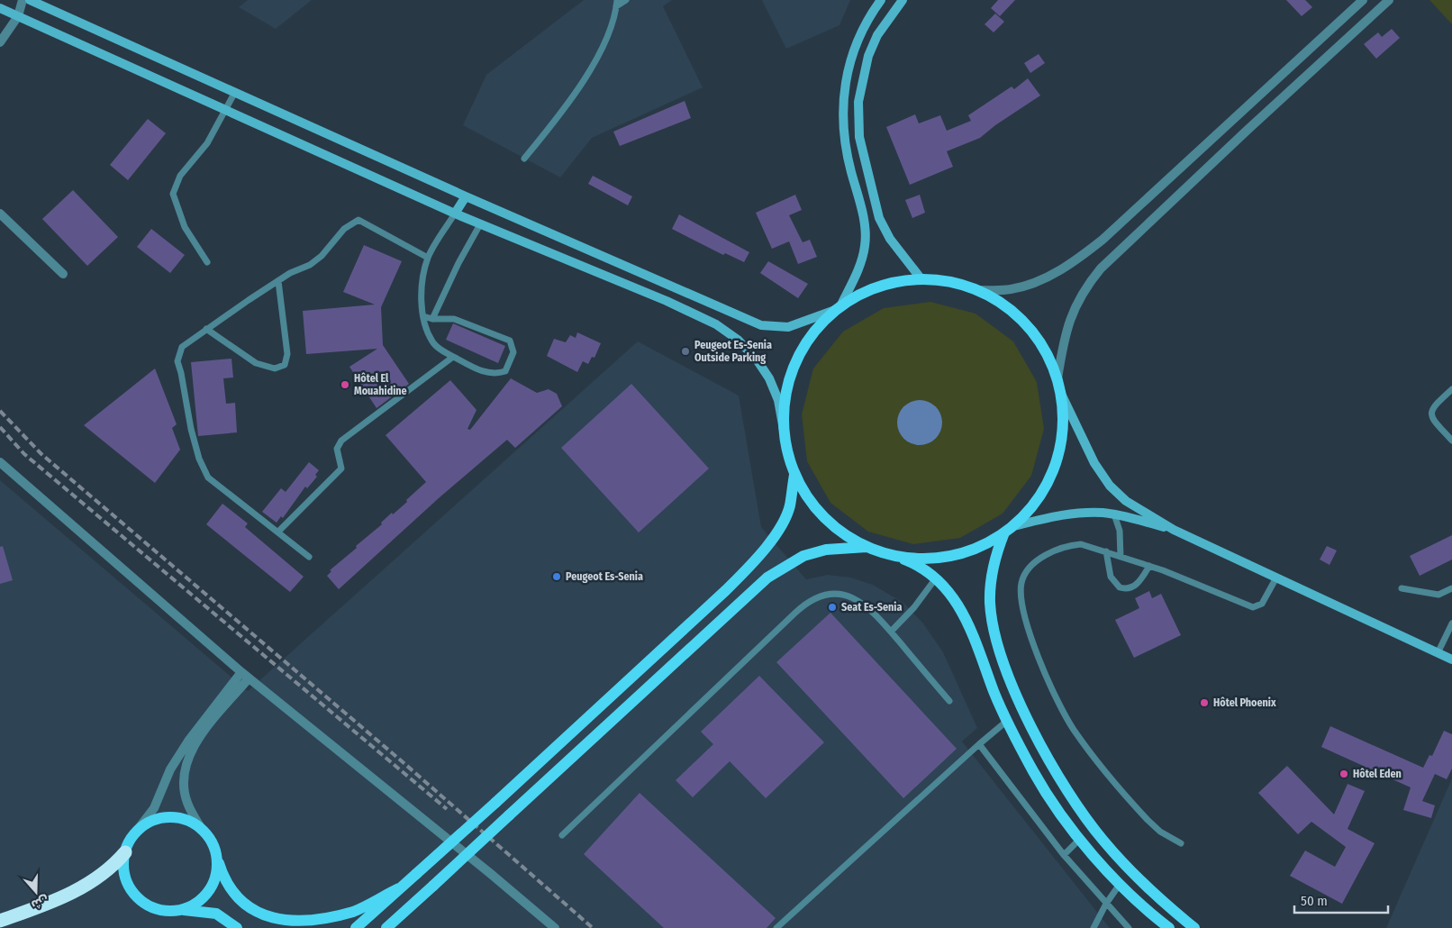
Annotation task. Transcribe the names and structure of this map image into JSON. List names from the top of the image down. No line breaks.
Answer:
{"places":["Peugeot Es-Senia Outside Parking","Hôtel El Mouahidine","Peugeot Es-Senia","Seat Es-Senia","Hôtel Phoenix","Hôtel Eden"],"scale_bar":"50 m","north":"bottom"}
